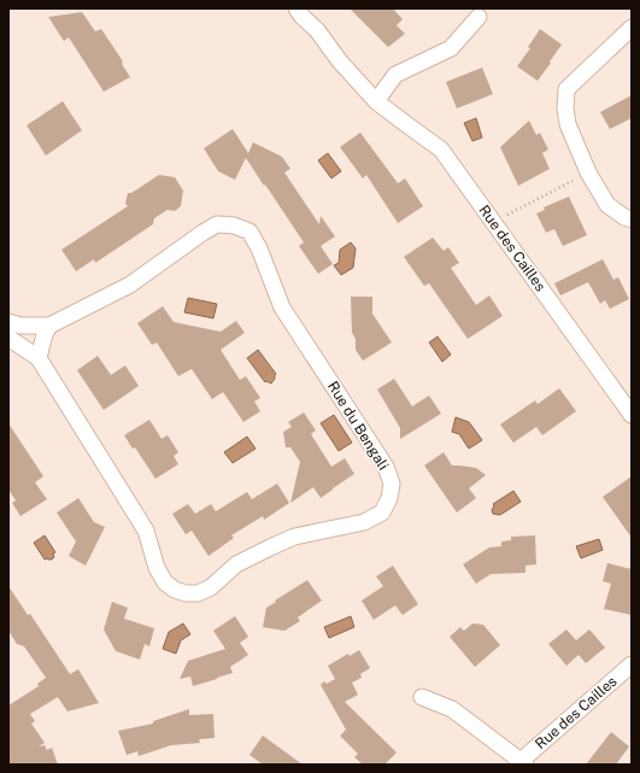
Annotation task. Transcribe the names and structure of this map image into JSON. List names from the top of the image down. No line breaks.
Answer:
{"streets":{"street":["Rue des Cailles","Rue du Bengali"]}}
